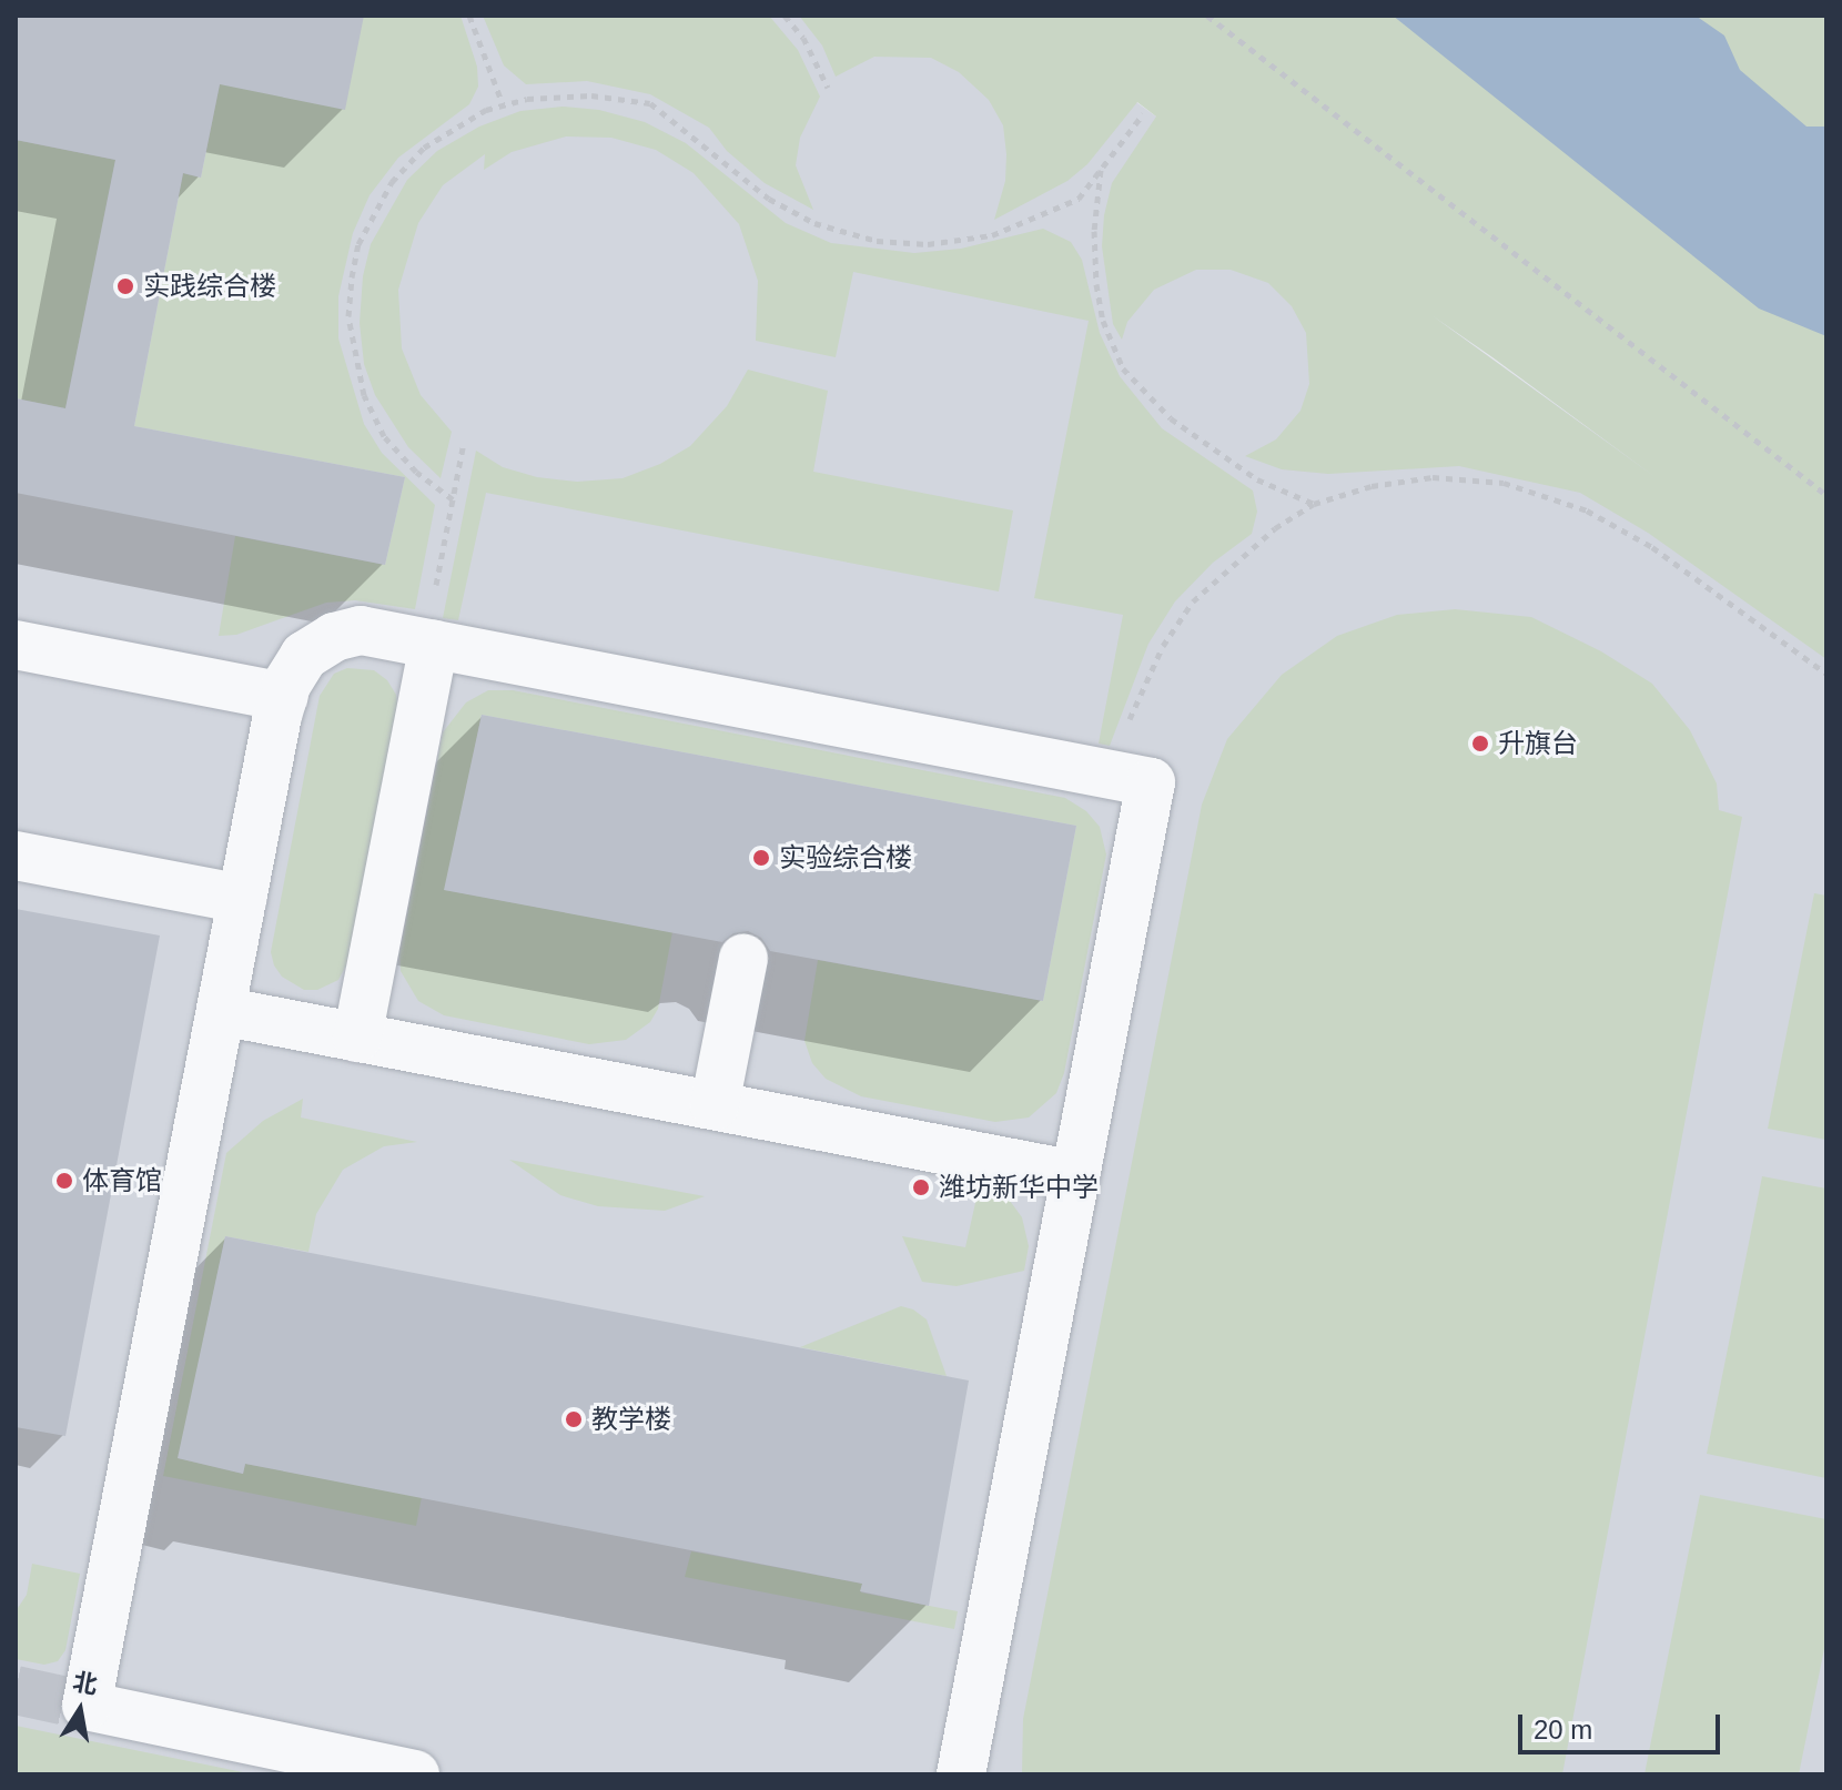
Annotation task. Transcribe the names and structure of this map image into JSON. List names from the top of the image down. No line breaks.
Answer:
{"places":["实践综合楼","升旗台","实验综合楼","体育馆","潍坊新华中学","教学楼"],"scale_bar":"20 m","north":"top"}
